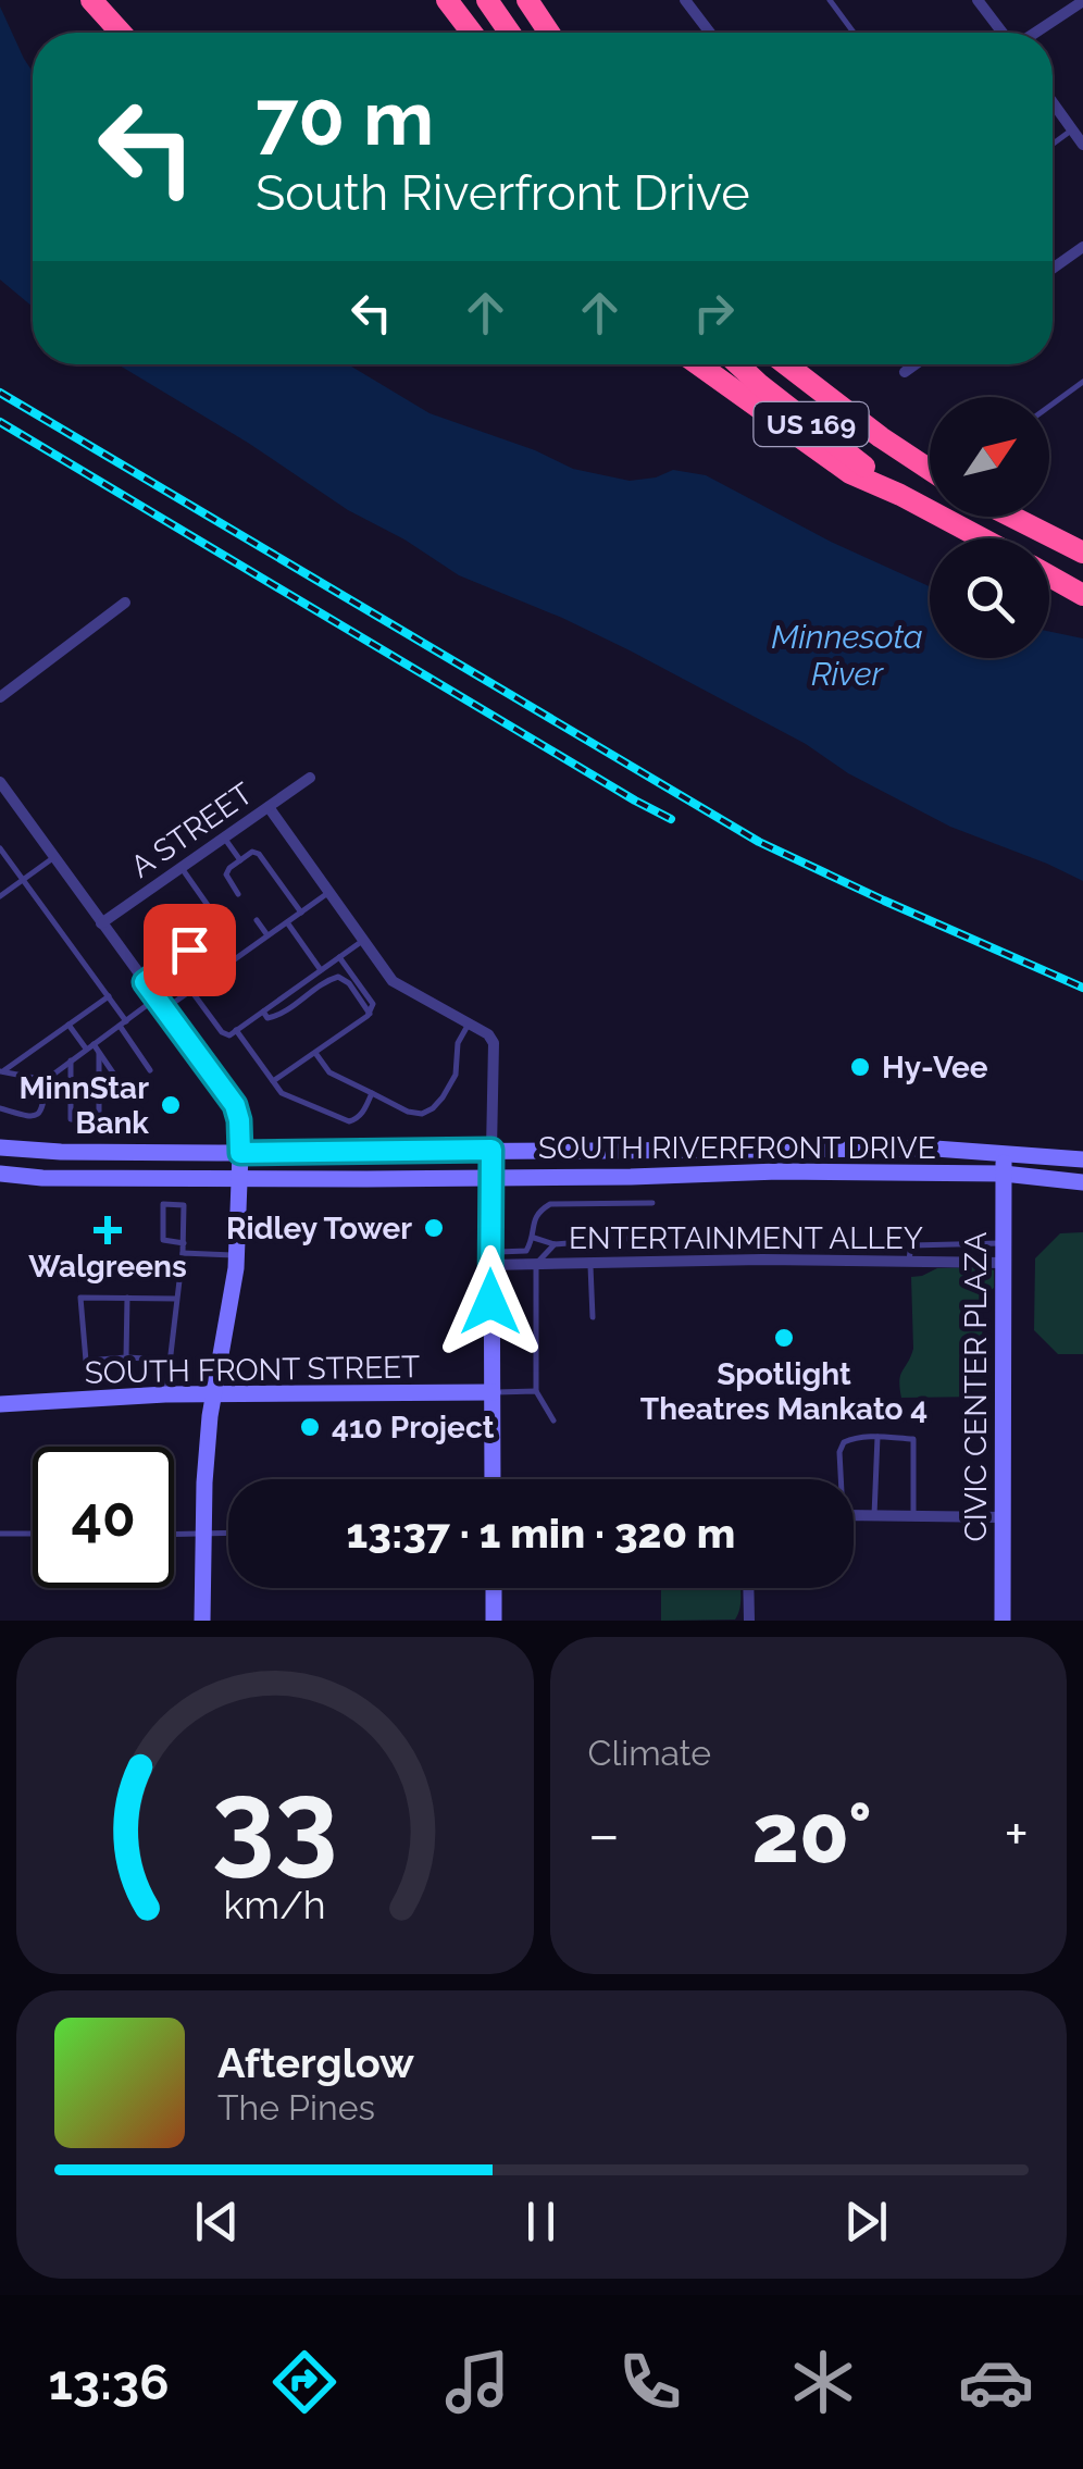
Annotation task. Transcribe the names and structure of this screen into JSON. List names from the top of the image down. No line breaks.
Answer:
{"streets":{"highway":["US 169"],"main road":["SOUTH RIVERFRONT DRIVE","SOUTH FRONT STREET","CIVIC CENTER PLAZA"],"street":["A STREET","ENTERTAINMENT ALLEY"]},"crossings":[["SOUTH RIVERFRONT DRIVE","CIVIC CENTER PLAZA"],["ENTERTAINMENT ALLEY","CIVIC CENTER PLAZA"]],"water":["Minnesota River"],"places":{"other":["Hy-Vee","MinnStar Bank","Ridley Tower","Spotlight Theatres Mankato 4","410 Project"],"health":["Walgreens"]},"north":"top right","page":{"turn":["70 m","South Riverfront Drive"],"limit":"40","trip":"13:37 · 1 min · 320 m","tile":"Climate","heat":["−","20°","+"],"song":["Afterglow","The Pines"],"tabs":"13:36","gauge":["33","km/h"]}}
